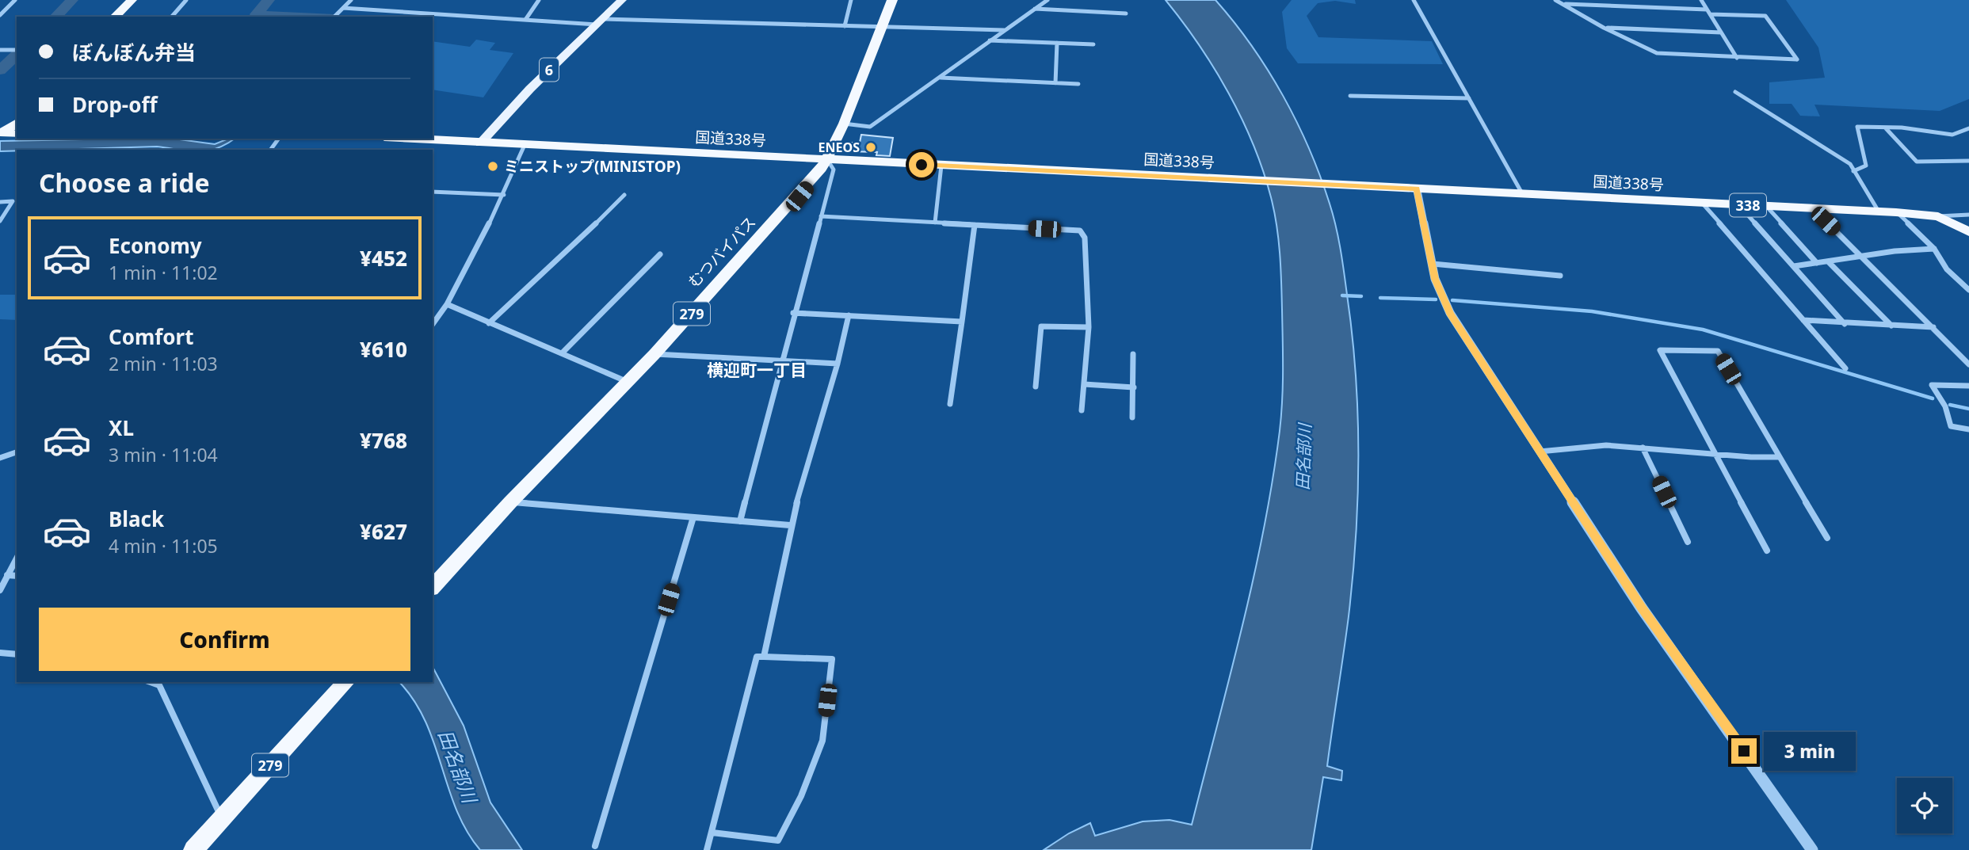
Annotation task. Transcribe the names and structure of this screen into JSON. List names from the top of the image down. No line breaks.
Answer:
{"streets":{"highway":["国道338号","338","むつバイパス","279"],"main road":["6"]},"crossings":[["6","国道338号"],["国道338号","むつバイパス"]],"districts":["横迎町一丁目"],"water":["田名部川"],"places":["ENEOS","ミニストップ(MINISTOP)"],"page":{"banner":["ぼんぼん弁当","Drop-off"],"heading":"Choose a ride","list":[{"name":"Economy","note":"1 min · 11:02","value":"¥452"},{"name":"Comfort","note":"2 min · 11:03","value":"¥610"},{"name":"XL","note":"3 min · 11:04","value":"¥768"},{"name":"Black","note":"4 min · 11:05","value":"¥627"}],"buttons":"Confirm","bubble":"3 min"}}
